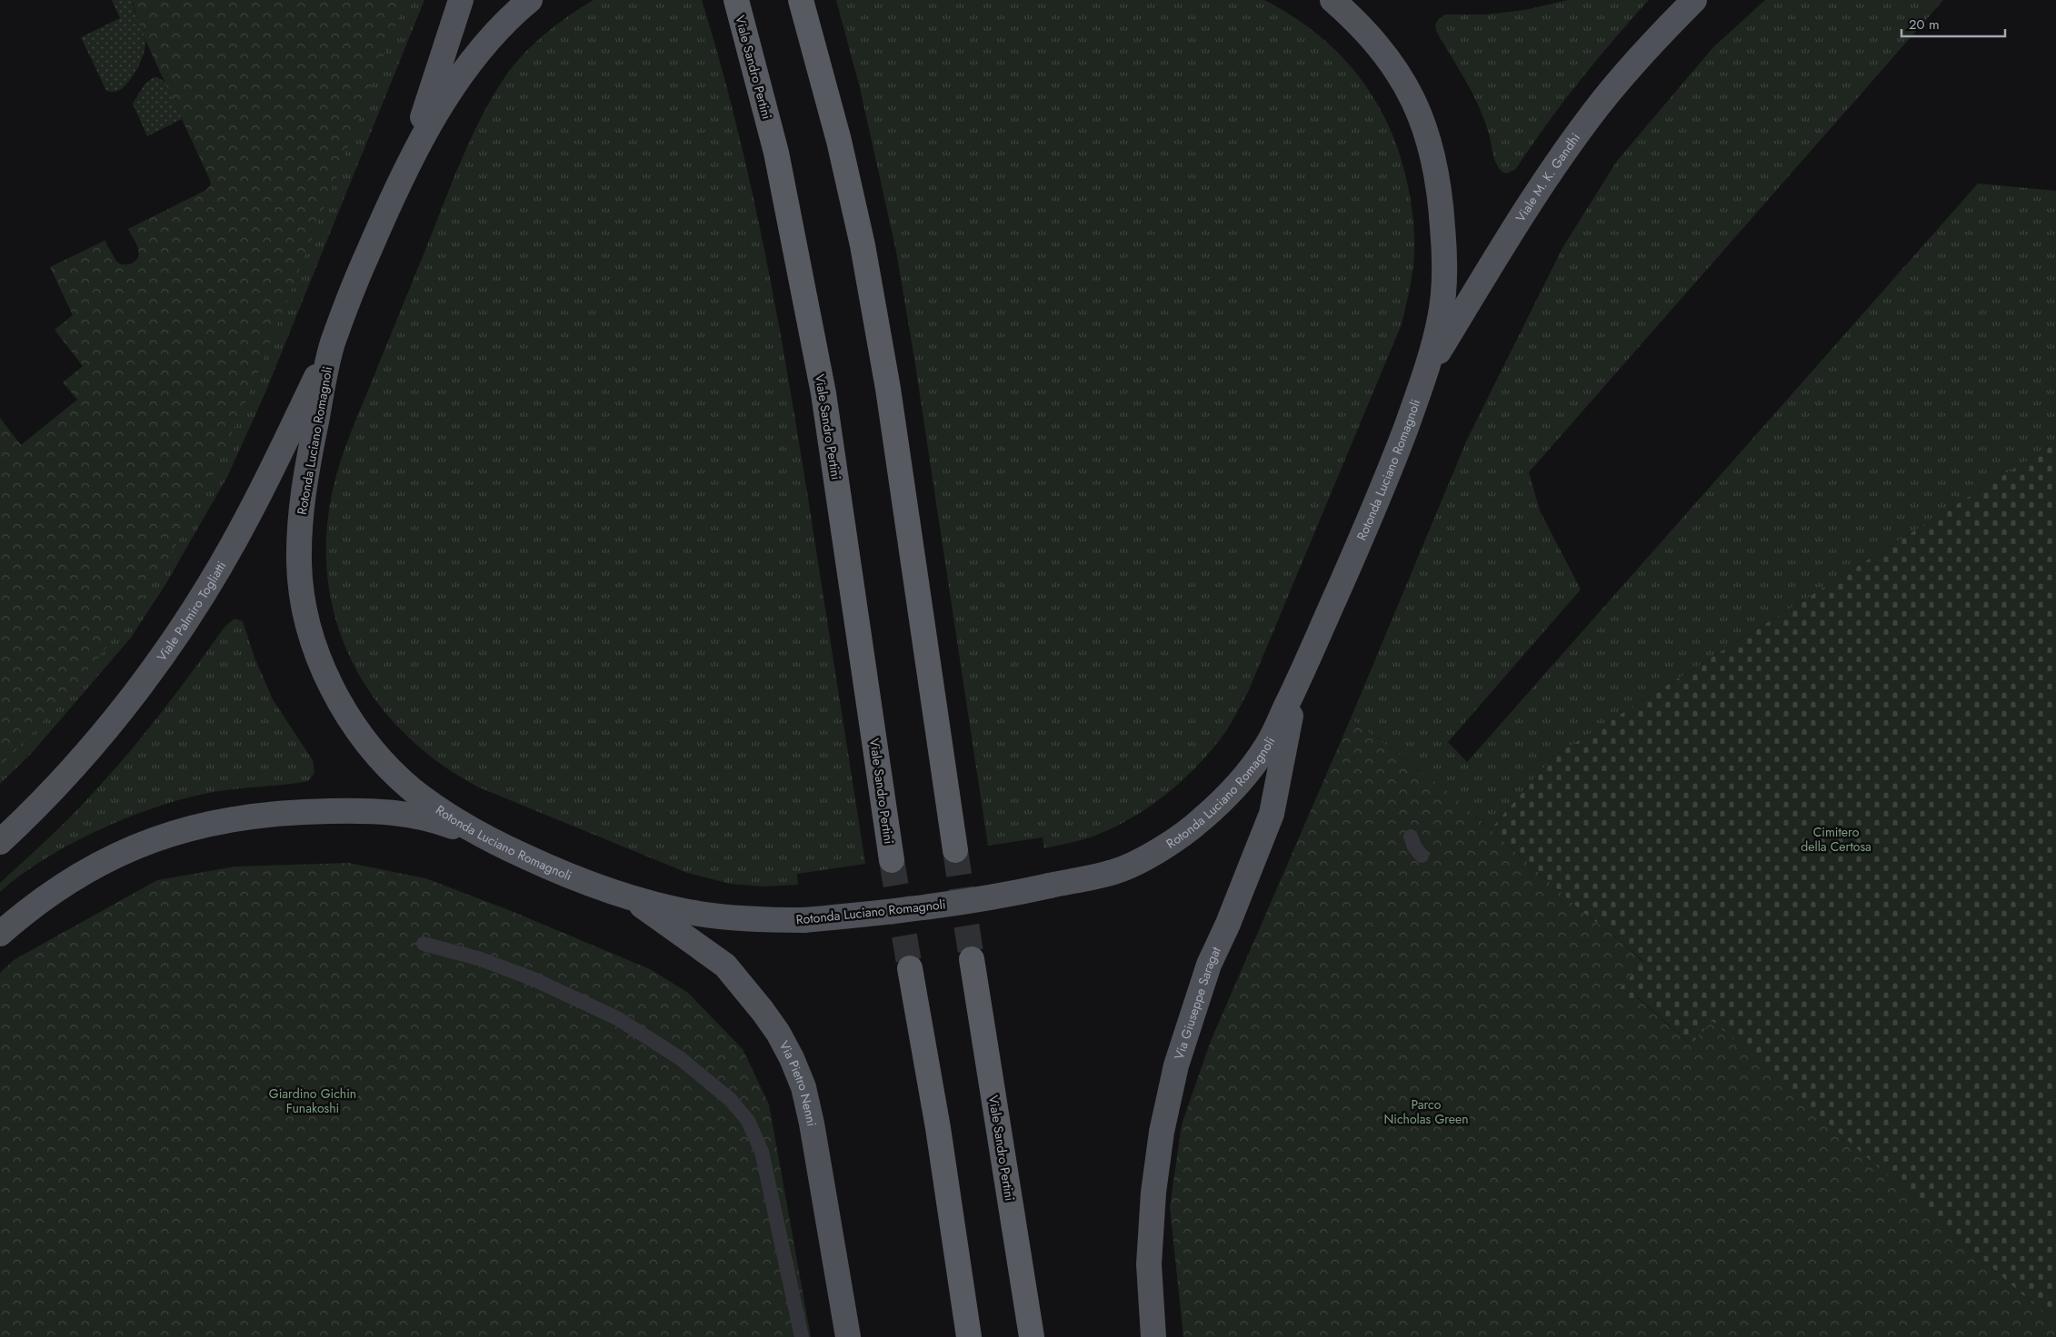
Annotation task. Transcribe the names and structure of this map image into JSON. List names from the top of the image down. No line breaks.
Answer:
{"streets":{"highway":["Viale Sandro Pertini"],"main road":["Viale M. K. Gandhi","Rotonda Luciano Romagnoli","Viale Palmiro Togliatti","Via Giuseppe Saragat","Via Pietro Nenni"]},"crossings":[["Viale M. K. Gandhi","Rotonda Luciano Romagnoli"],["Rotonda Luciano Romagnoli","Viale Palmiro Togliatti"],["Rotonda Luciano Romagnoli","Via Giuseppe Saragat"],["Rotonda Luciano Romagnoli","Via Pietro Nenni"]],"parks":["Cimitero della Certosa","Giardino Gichin Funakoshi","Parco Nicholas Green"],"scale_bar":"20 m"}
